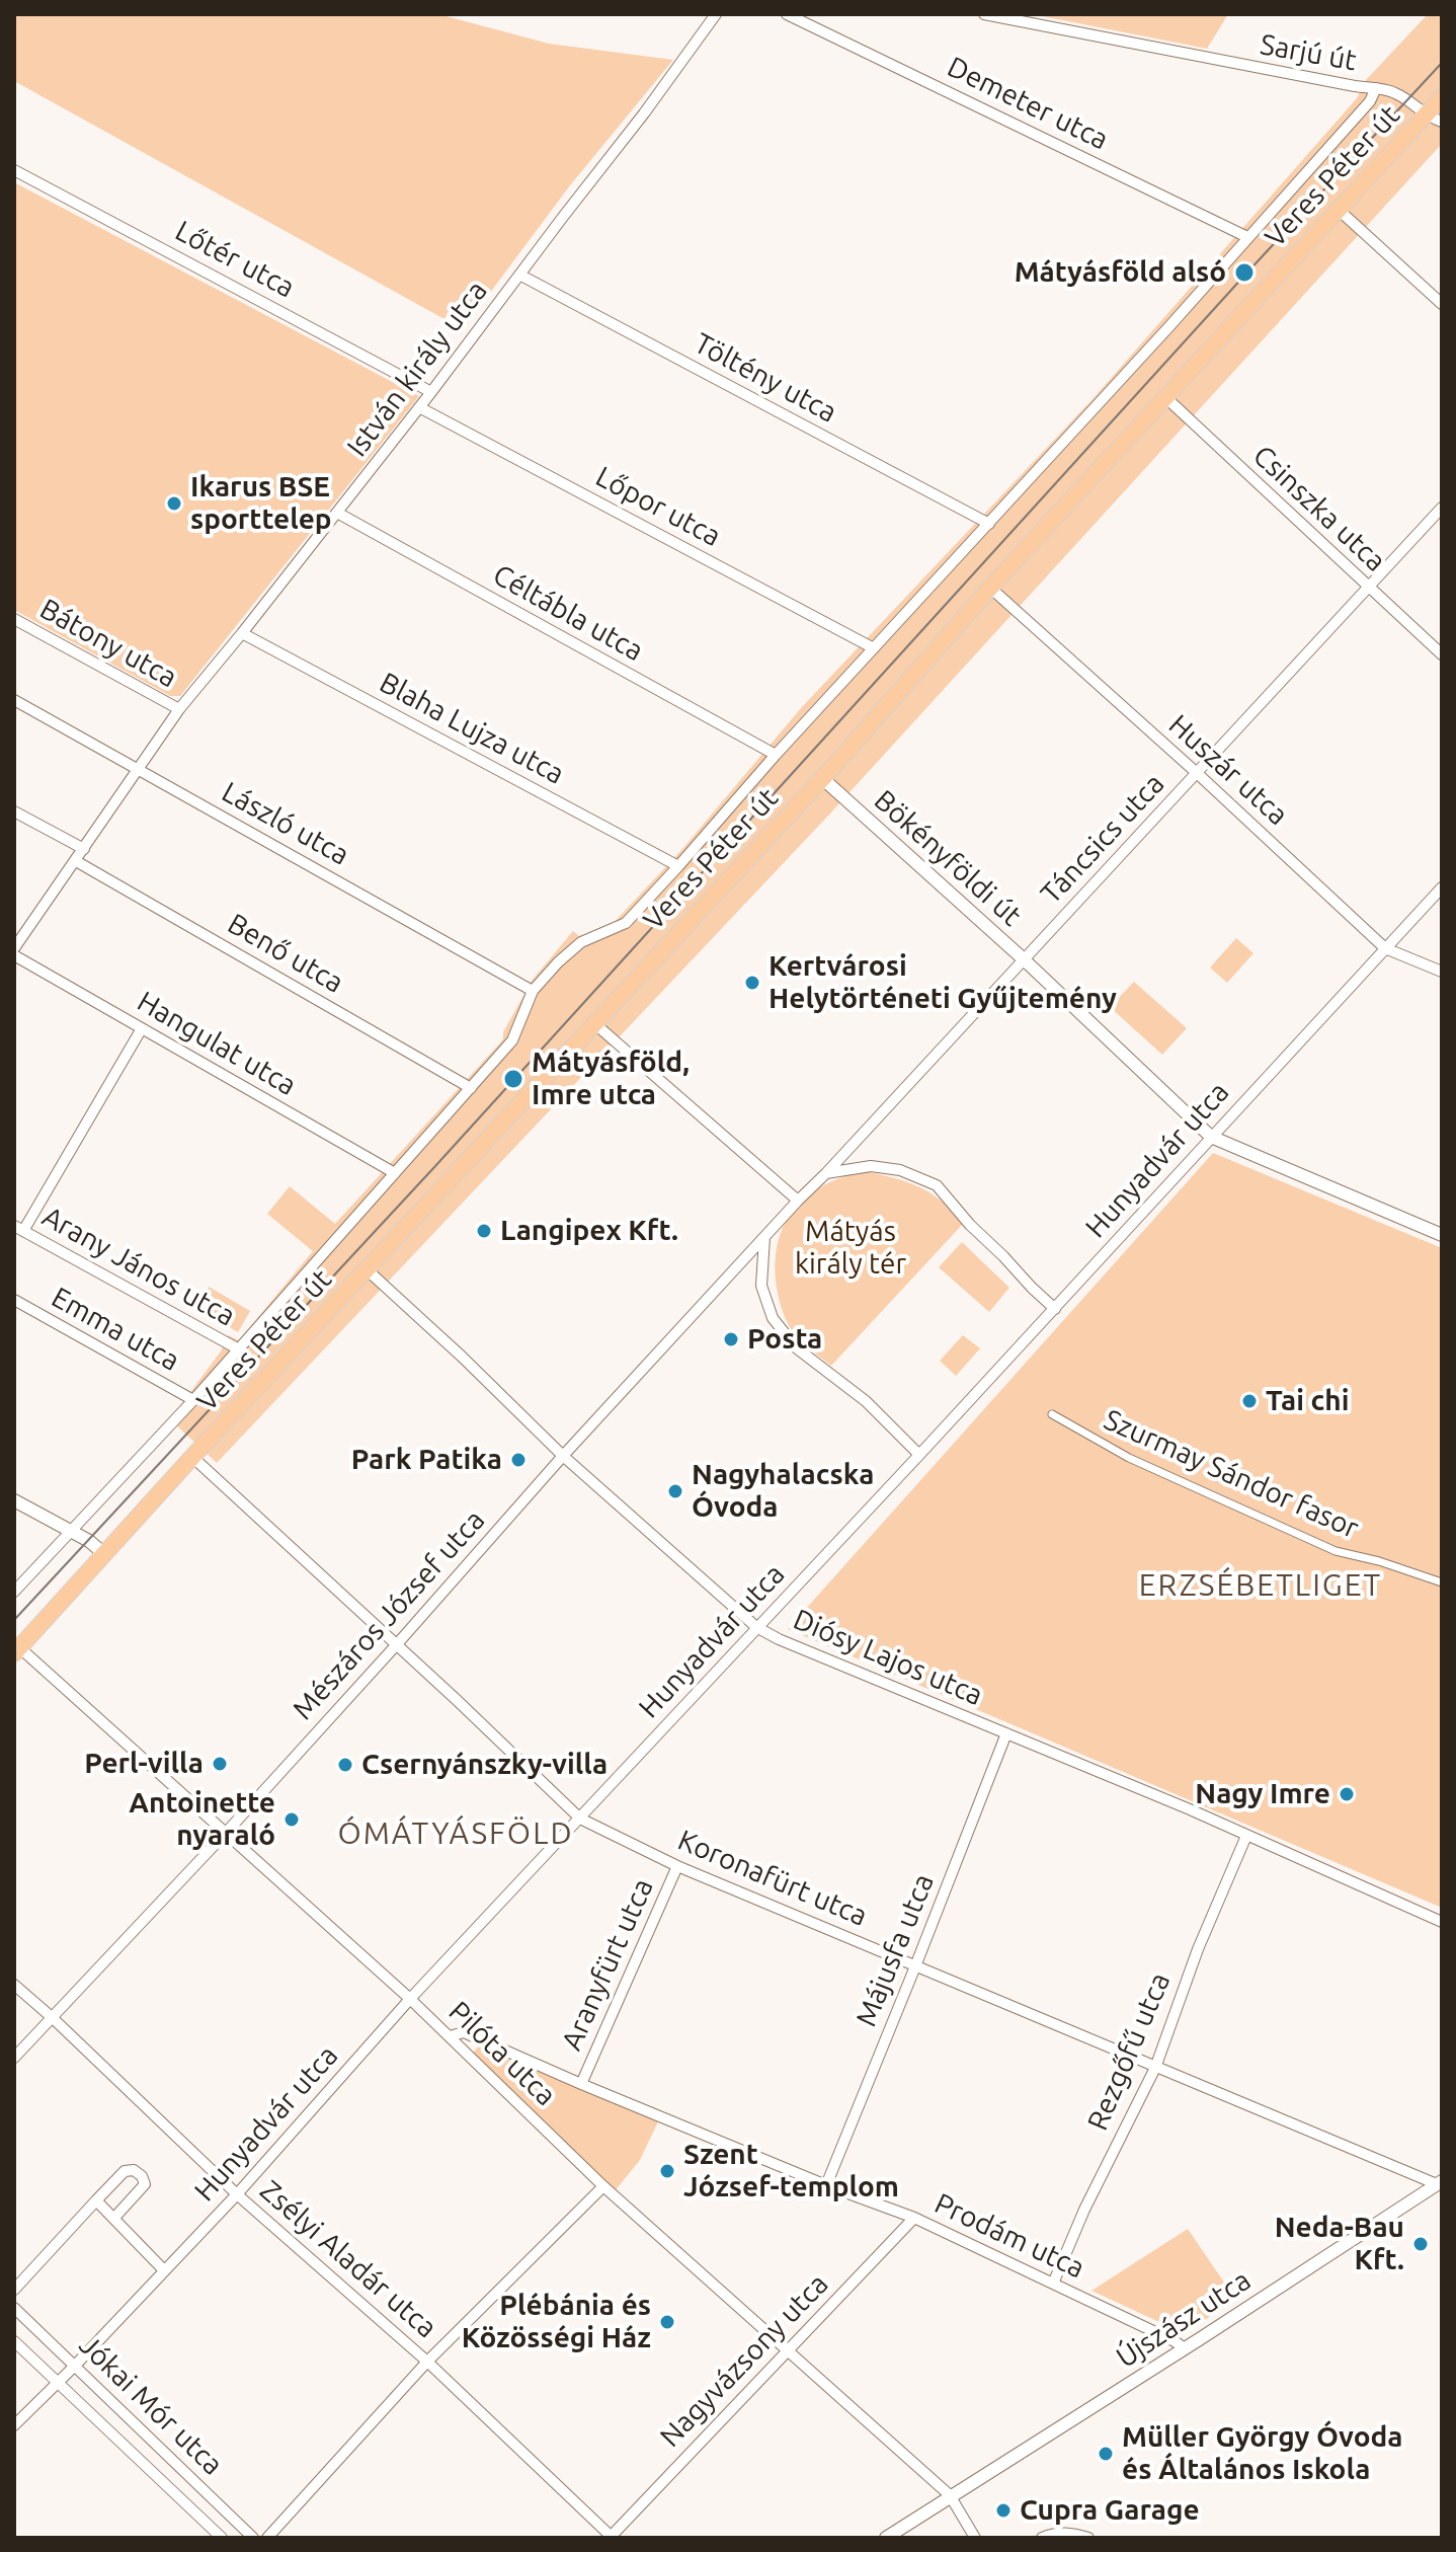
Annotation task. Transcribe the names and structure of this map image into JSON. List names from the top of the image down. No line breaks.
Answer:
{"streets":{"main road":["Veres Péter út"],"street":["Sarjú út","Demeter utca","Lőtér utca","István király utca","Töltény utca","Lőpor utca","Csinszka utca","Céltábla utca","Bátony utca","Blaha Lujza utca","Huszár utca","László utca","Táncsics utca","Bökényföldi út","Benő utca","Hangulat utca","Hunyadvár utca","Arany János utca","Emma utca","Szurmay Sándor fasor","Mészáros József utca","Diósy Lajos utca","Koronafürt utca","Májusfa utca","Aranyfürt utca","Rezgőfű utca","Pilóta utca","Prodám utca","Zsélyi Aladár utca","Újszász utca","Nagyvázsony utca","Jókai Mór utca"]},"crossings":[["Sarjú út","Veres Péter út"],["Demeter utca","Veres Péter út"],["Veres Péter út","Töltény utca"],["Veres Péter út","Lőpor utca"],["Veres Péter út","Csinszka utca"],["Veres Péter út","Céltábla utca"],["Veres Péter út","Blaha Lujza utca"],["Veres Péter út","Huszár utca"],["Veres Péter út","László utca"],["Veres Péter út","Bökényföldi út"],["Veres Péter út","Benő utca"],["Veres Péter út","Hangulat utca"],["Veres Péter út","Arany János utca"],["Veres Péter út","Emma utca"],["Veres Péter út","Diósy Lajos utca"],["Veres Péter út","Koronafürt utca"],["Veres Péter út","Pilóta utca"],["Lőtér utca","István király utca"],["István király utca","Töltény utca"],["István király utca","Lőpor utca"],["István király utca","Céltábla utca"],["István király utca","Bátony utca"],["István király utca","Blaha Lujza utca"],["István király utca","László utca"],["István király utca","Benő utca"],["Csinszka utca","Táncsics utca"],["Huszár utca","Táncsics utca"],["Huszár utca","Hunyadvár utca"],["Táncsics utca","Bökényföldi út"],["Táncsics utca","Mészáros József utca"],["Bökényföldi út","Hunyadvár utca"],["Hunyadvár utca","Diósy Lajos utca"],["Hunyadvár utca","Koronafürt utca"],["Hunyadvár utca","Pilóta utca"],["Hunyadvár utca","Zsélyi Aladár utca"],["Hunyadvár utca","Jókai Mór utca"],["Mészáros József utca","Diósy Lajos utca"],["Mészáros József utca","Koronafürt utca"],["Mészáros József utca","Pilóta utca"],["Mészáros József utca","Zsélyi Aladár utca"],["Diósy Lajos utca","Májusfa utca"],["Diósy Lajos utca","Rezgőfű utca"],["Koronafürt utca","Májusfa utca"],["Koronafürt utca","Aranyfürt utca"],["Koronafürt utca","Rezgőfű utca"],["Koronafürt utca","Újszász utca"],["Májusfa utca","Prodám utca"],["Aranyfürt utca","Prodám utca"],["Rezgőfű utca","Prodám utca"],["Pilóta utca","Prodám utca"],["Pilóta utca","Újszász utca"],["Pilóta utca","Nagyvázsony utca"],["Prodám utca","Újszász utca"],["Prodám utca","Nagyvázsony utca"],["Zsélyi Aladár utca","Nagyvázsony utca"]],"districts":["ERZSÉBETLIGET","ÓMÁTYÁSFÖLD"],"parks":["Mátyás király tér"],"places":["Mátyásföld alsó","Ikarus BSE sporttelep","Kertvárosi Helytörténeti Gyűjtemény","Mátyásföld, Imre utca","Langipex Kft.","Posta","Tai chi","Park Patika","Nagyhalacska Óvoda","Perl-villa","Csernyánszky-villa","Nagy Imre","Antoinette nyaraló","Szent József-templom","Neda-Bau Kft.","Plébánia és Közösségi Ház","Müller György Óvoda és Általános Iskola","Cupra Garage"]}
